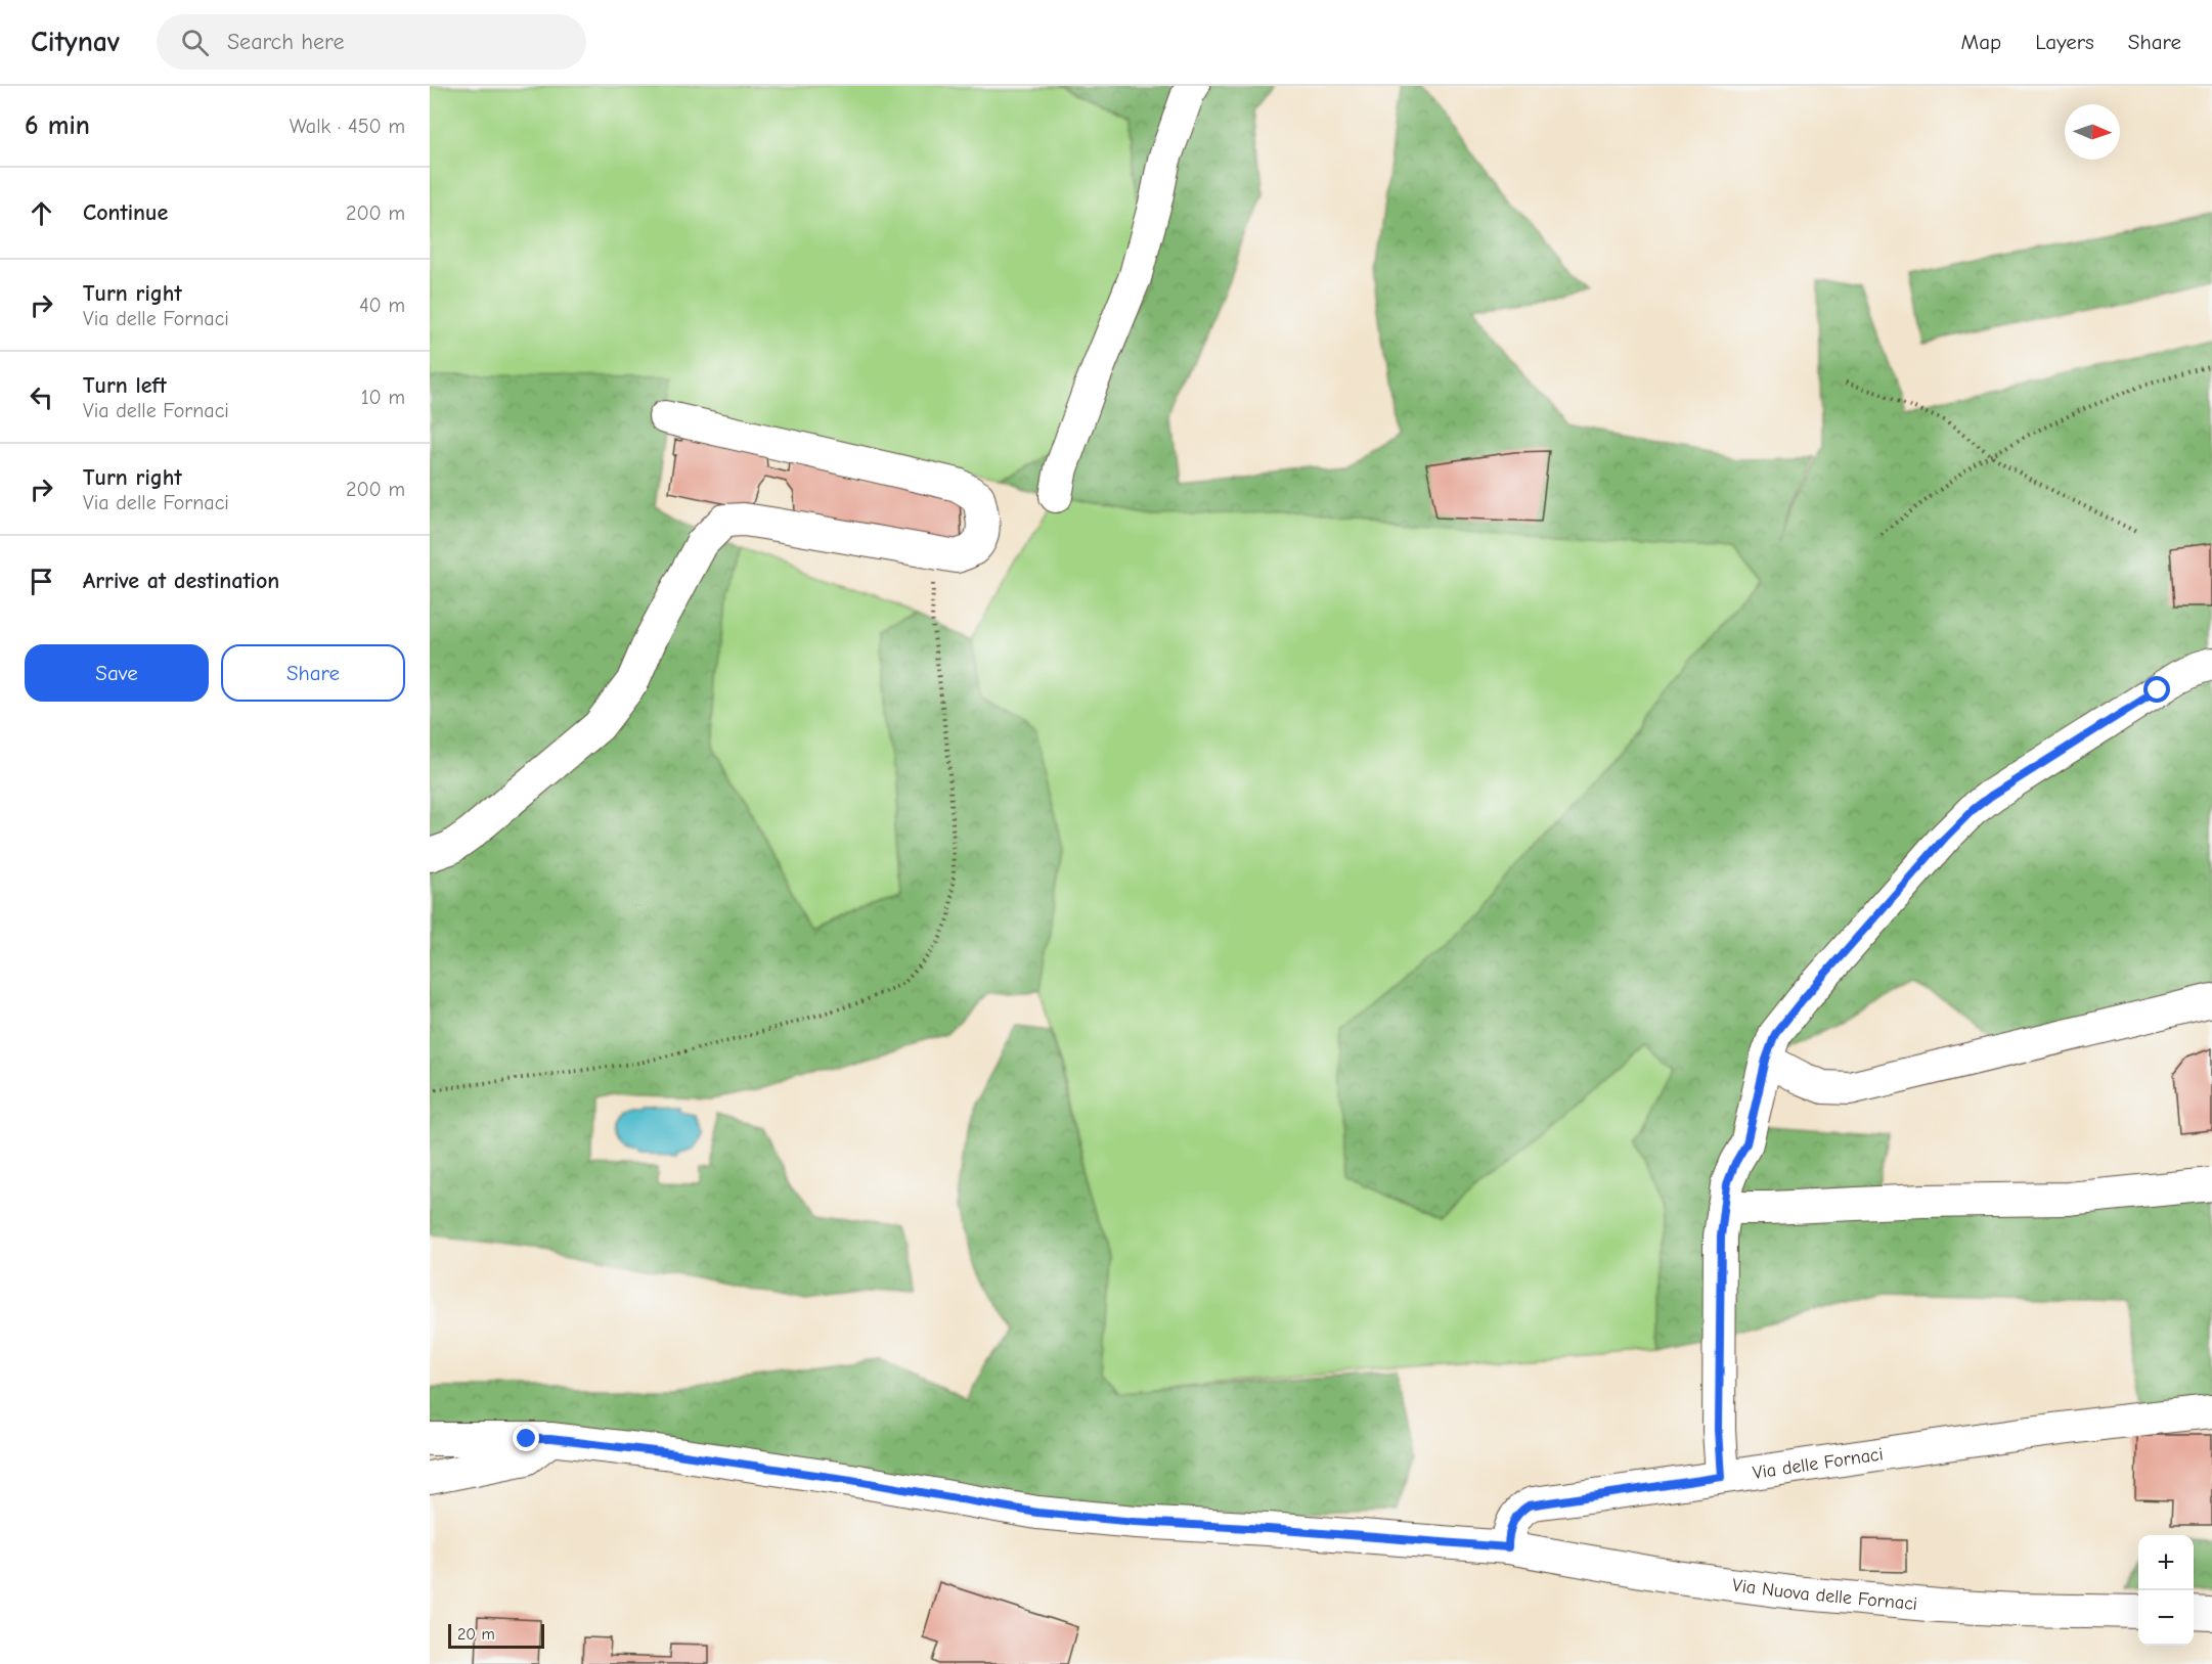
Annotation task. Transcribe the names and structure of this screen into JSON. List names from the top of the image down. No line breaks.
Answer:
{"streets":{"street":["Via delle Fornaci","Via Nuova delle Fornaci"]},"crossings":[["Via delle Fornaci","Via Nuova delle Fornaci"]],"scale_bar":"20 m","north":"right","page":{"header":"Citynav","search":"Search here","nav":["Map","Layers","Share"],"heading":["6 min","Walk · 450 m"],"list":[["Continue","200 m"],["Turn right","Via delle Fornaci","40 m"],["Turn left","Via delle Fornaci","10 m"],["Turn right","Via delle Fornaci","200 m"],"Arrive at destination"],"buttons":["Save","Share"],"map_buttons":["+","−"],"scale":"20 m"}}
